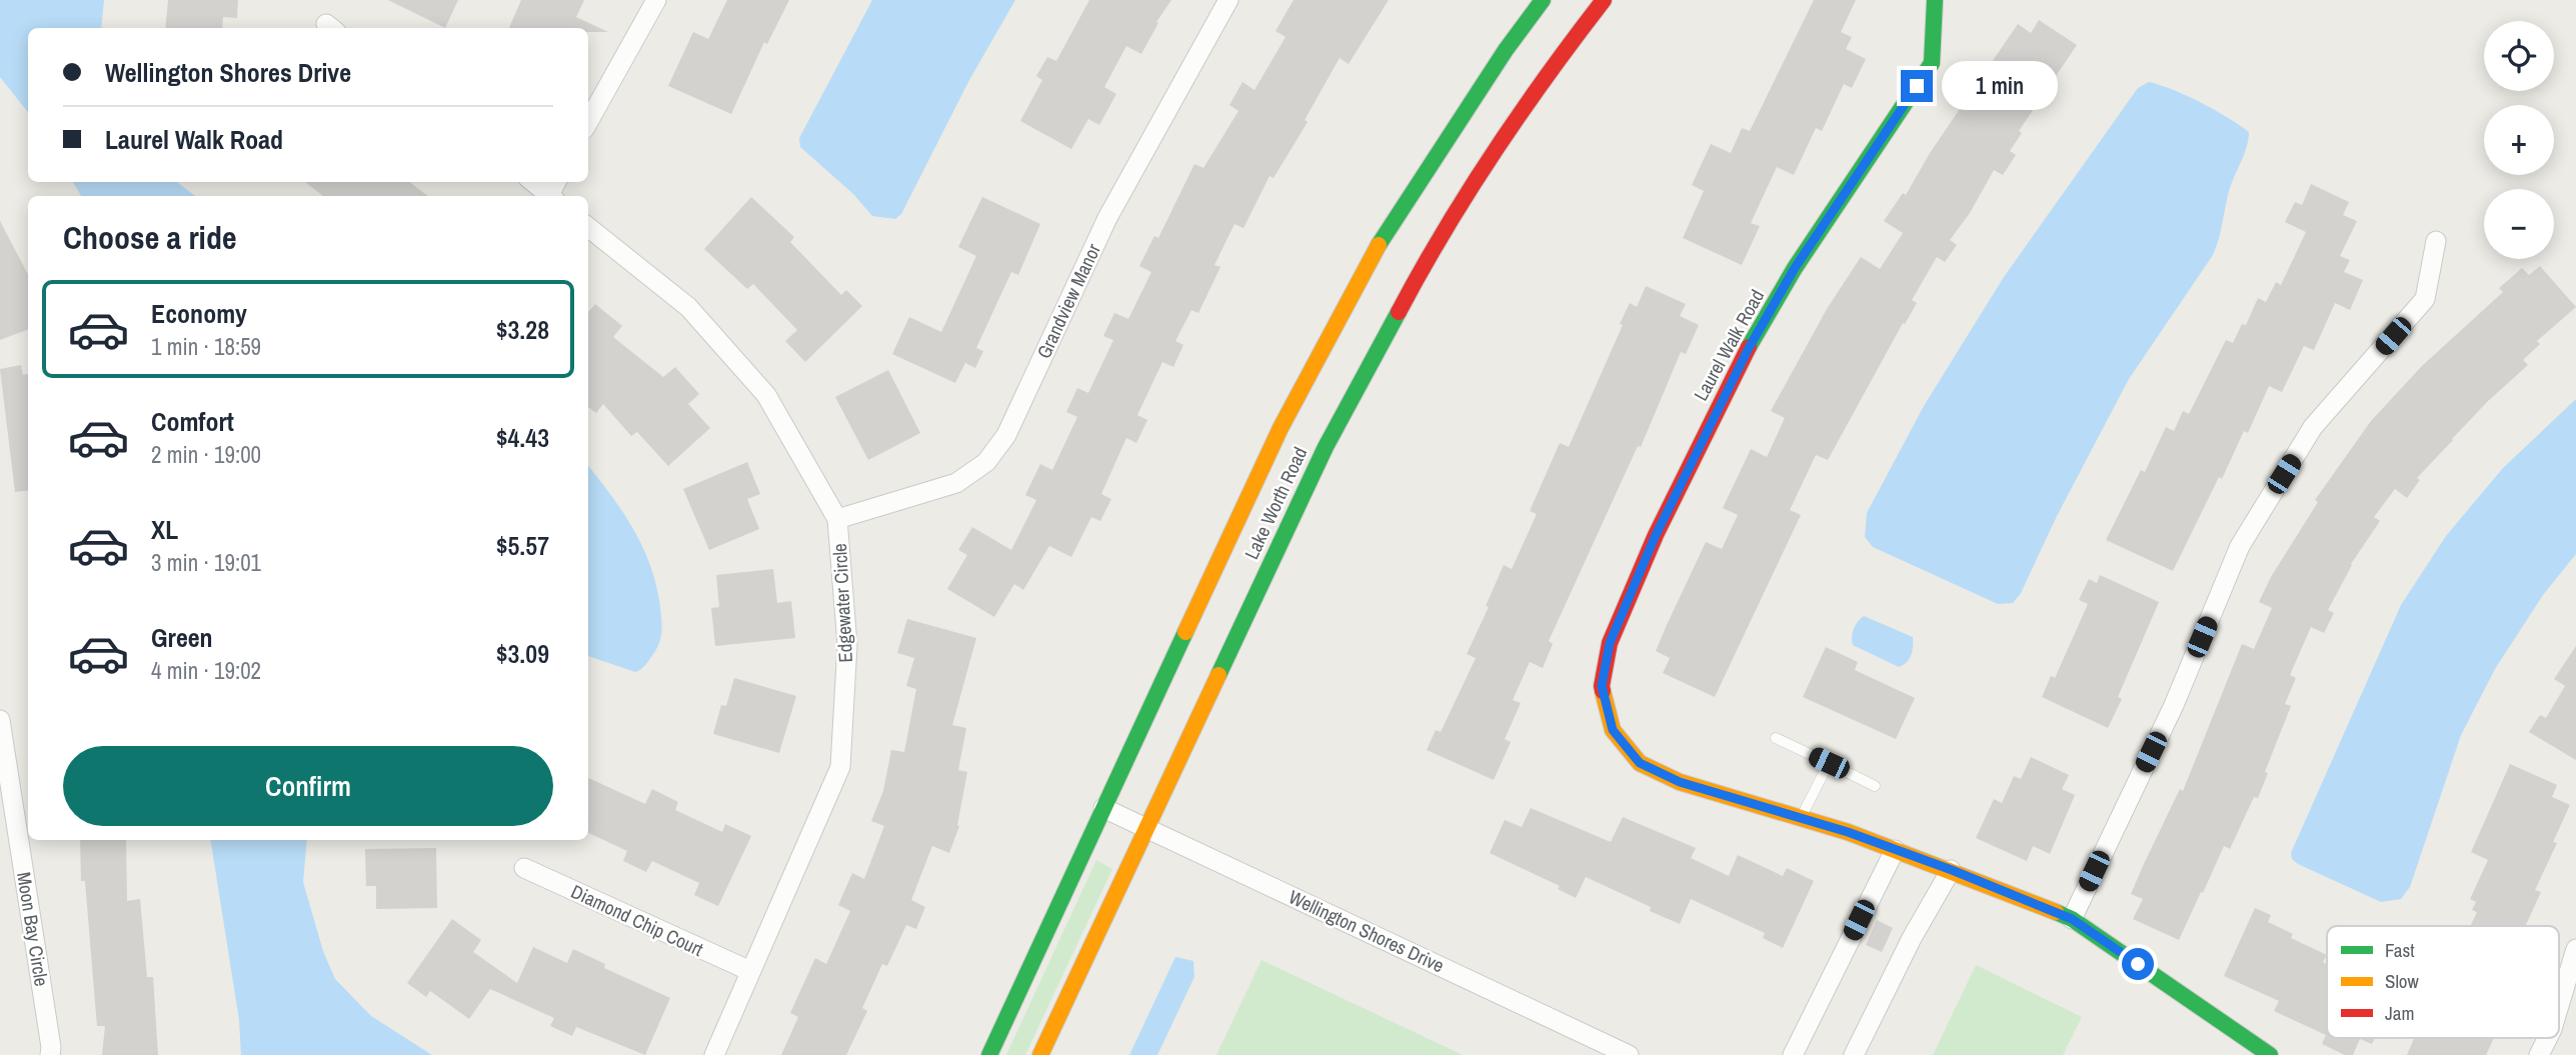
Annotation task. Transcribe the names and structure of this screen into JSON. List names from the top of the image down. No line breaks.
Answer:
{"streets":{"street":["Grandview Manor","Laurel Walk Road","Lake Worth Road","Edgewater Circle","Diamond Chip Court","Moon Bay Circle","Wellington Shores Drive"]},"crossings":[["Grandview Manor","Edgewater Circle"],["Lake Worth Road","Wellington Shores Drive"],["Edgewater Circle","Diamond Chip Court"]],"legend":["Fast","Slow","Jam"],"page":{"map_buttons":["+","−"],"banner":["Wellington Shores Drive","Laurel Walk Road"],"bubble":"1 min","heading":"Choose a ride","list":[{"name":"Economy","note":"1 min · 18:59","value":"$3.28"},{"name":"Comfort","note":"2 min · 19:00","value":"$4.43"},{"name":"XL","note":"3 min · 19:01","value":"$5.57"},{"name":"Green","note":"4 min · 19:02","value":"$3.09"}],"buttons":"Confirm"}}
